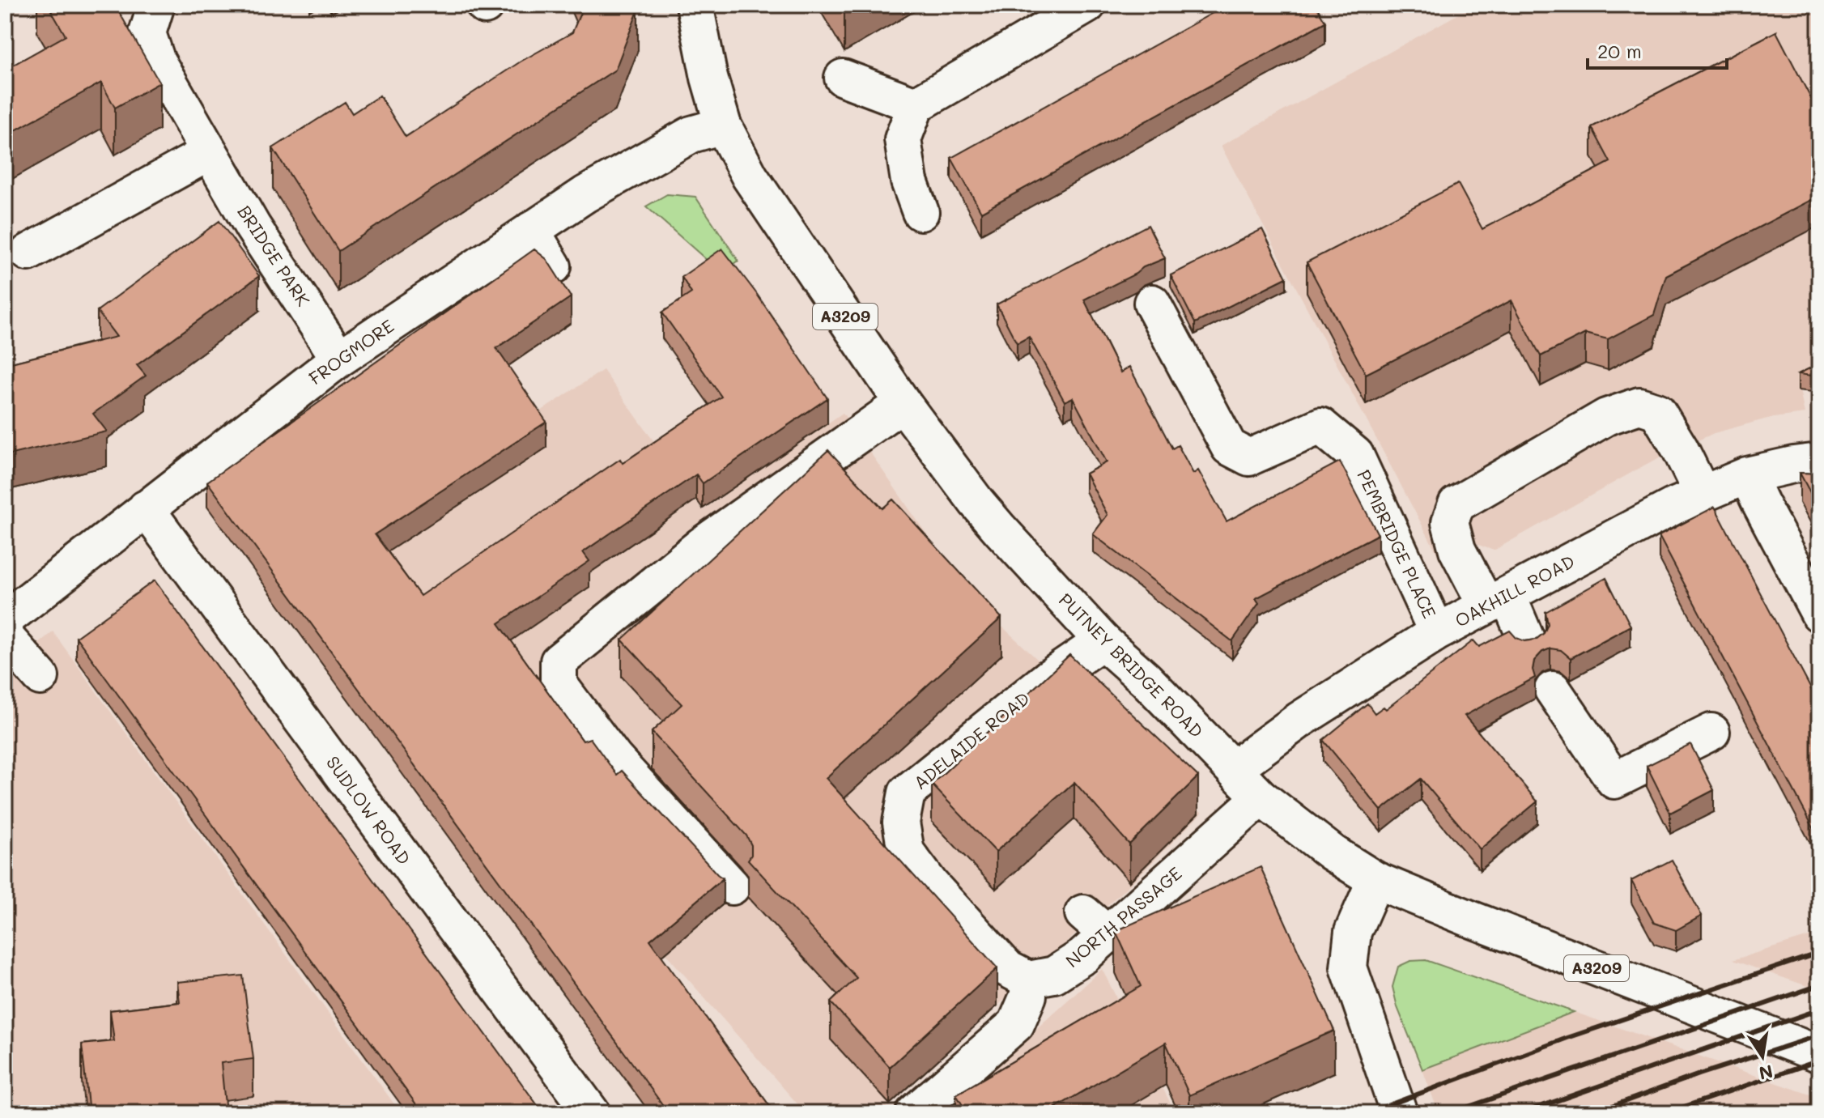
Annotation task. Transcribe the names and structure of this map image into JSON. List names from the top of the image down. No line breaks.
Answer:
{"streets":{"street":["BRIDGE PARK","A3209","FROGMORE","PEMBRIDGE PLACE","OAKHILL ROAD","PUTNEY BRIDGE ROAD","ADELAIDE ROAD","SUDLOW ROAD","NORTH PASSAGE"]},"crossings":[["BRIDGE PARK","FROGMORE"],["FROGMORE","PUTNEY BRIDGE ROAD"],["FROGMORE","SUDLOW ROAD"],["PEMBRIDGE PLACE","OAKHILL ROAD"],["OAKHILL ROAD","PUTNEY BRIDGE ROAD"],["PUTNEY BRIDGE ROAD","ADELAIDE ROAD"],["PUTNEY BRIDGE ROAD","NORTH PASSAGE"],["ADELAIDE ROAD","NORTH PASSAGE"]],"scale_bar":"20 m","north":"bottom"}
